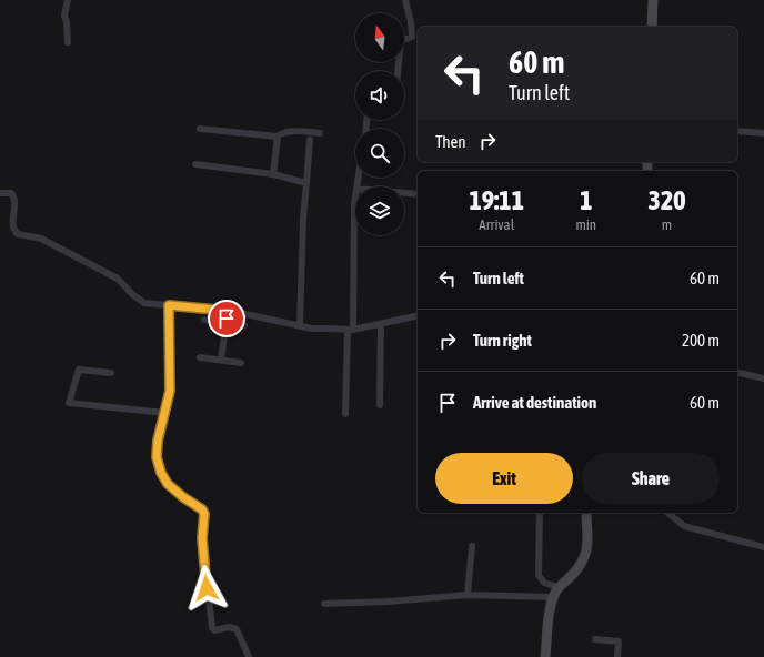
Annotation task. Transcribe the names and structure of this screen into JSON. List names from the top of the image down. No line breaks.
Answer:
{"north":"top","page":{"turn":["60 m","Turn left"],"then":"Then","eta":["19:11","Arrival","1","min","320","m"],"list":[{"name":"Turn left","value":"60 m"},{"name":"Turn right","value":"200 m"},{"name":"Arrive at destination","value":"60 m"}],"buttons":["Exit","Share"]}}
